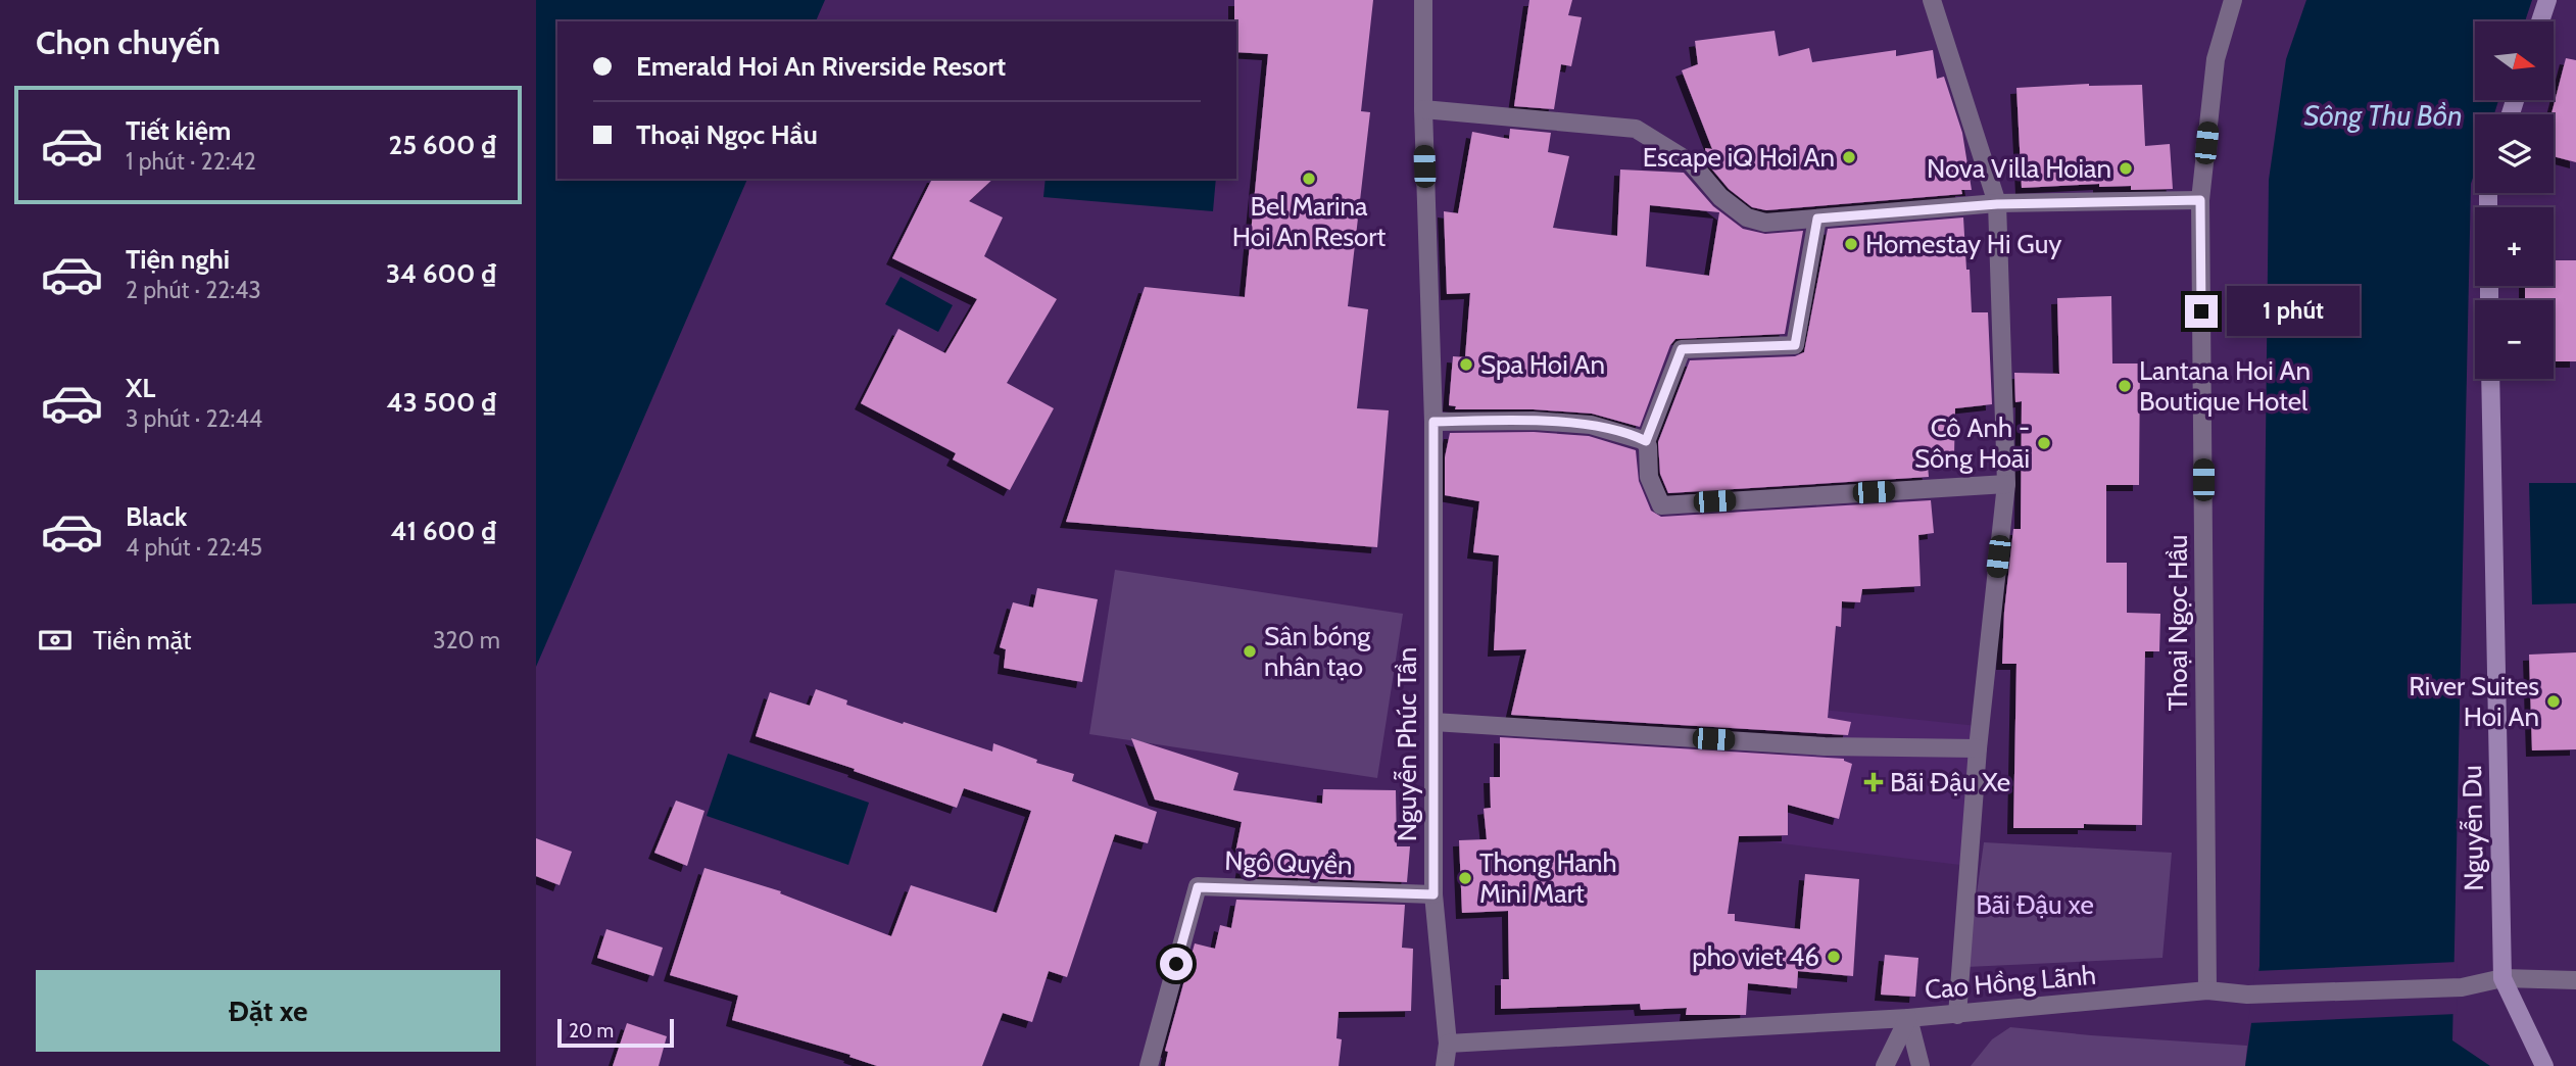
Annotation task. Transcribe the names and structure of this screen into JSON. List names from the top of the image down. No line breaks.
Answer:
{"streets":{"street":["Thoại Ngọc Hầu","Nguyễn Phúc Tần","Nguyễn Du","Ngô Quyền","Cao Hồng Lãnh"]},"crossings":[["Thoại Ngọc Hầu","Cao Hồng Lãnh"],["Nguyễn Phúc Tần","Ngô Quyền"],["Nguyễn Phúc Tần","Cao Hồng Lãnh"],["Nguyễn Du","Cao Hồng Lãnh"]],"water":["Sông Thu Bồn"],"parks":["Bãi Đậu xe"],"places":{"other":["Escape iQ Hoi An","Nova Villa Hoian","Bel Marina Hoi An Resort","Homestay Hi Guy","Spa Hoi An","Lantana Hoi An Boutique Hotel","Cô Anh - Sông Hoāi","Sân bóng nhân tạo","River Suites Hoi An","Thong Hanh Mini Mart","pho viet 46"],"health":["Bãi Đậu Xe"]},"scale_bar":"20 m","north":"right","page":{"heading":"Chọn chuyến","map_buttons":["+","−"],"banner":["Emerald Hoi An Riverside Resort","Thoại Ngọc Hầu"],"list":[{"name":"Tiết kiệm","note":"1 phút · 22:42","value":"25 600 ₫"},{"name":"Tiện nghi","note":"2 phút · 22:43","value":"34 600 ₫"},{"name":"XL","note":"3 phút · 22:44","value":"43 500 ₫"},{"name":"Black","note":"4 phút · 22:45","value":"41 600 ₫"}],"bubble":"1 phút","pay":["Tiền mặt","320 m"],"buttons":"Đặt xe","scale":"20 m"}}
